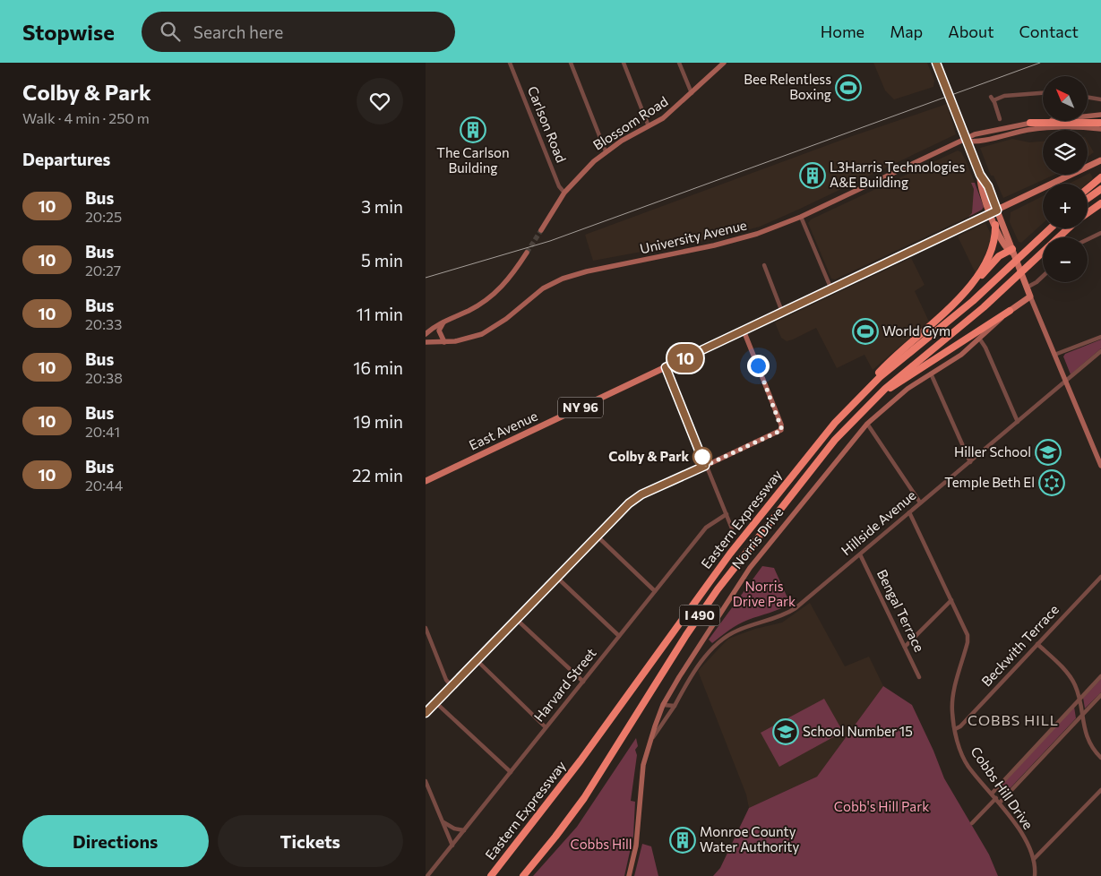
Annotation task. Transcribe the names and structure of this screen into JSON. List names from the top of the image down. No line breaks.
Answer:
{"streets":{"highway":["Eastern Expressway","I 490"],"main road":["NY 96","East Avenue","Norris Drive"],"street":["Blossom Road","Carlson Road","University Avenue","Hillside Avenue","Bengal Terrace","Beckwith Terrace","Harvard Street","Cobbs Hill Drive"]},"crossings":[["Blossom Road","Carlson Road"],["Hillside Avenue","Norris Drive"],["Hillside Avenue","Bengal Terrace"],["Hillside Avenue","Cobbs Hill Drive"],["Beckwith Terrace","Cobbs Hill Drive"]],"districts":["COBBS HILL"],"parks":["Norris Drive Park","Cobb's Hill Park","Cobbs Hill"],"places":{"sports":["Bee Relentless Boxing","World Gym"],"building":["The Carlson Building","L3Harris Technologies A&E Building","Monroe County Water Authority"],"school or university":["Hiller School","School Number 15"],"other":["Colby & Park"],"synagogue":["Temple Beth El"]},"lines":["bus line 10"],"north":"top left","page":{"header":"Stopwise","search":"Search here","nav":["Home","Map","About","Contact"],"heading":[["Colby & Park","Walk · 4 min · 250 m"],"Departures"],"on_map":"10","map_buttons":["+","−"],"list":[{"mark":"10","name":"Bus","note":"20:25","value":"3 min"},{"mark":"10","name":"Bus","note":"20:27","value":"5 min"},{"mark":"10","name":"Bus","note":"20:33","value":"11 min"},{"mark":"10","name":"Bus","note":"20:38","value":"16 min"},{"mark":"10","name":"Bus","note":"20:41","value":"19 min"},{"mark":"10","name":"Bus","note":"20:44","value":"22 min"}],"buttons":["Directions","Tickets"]}}
